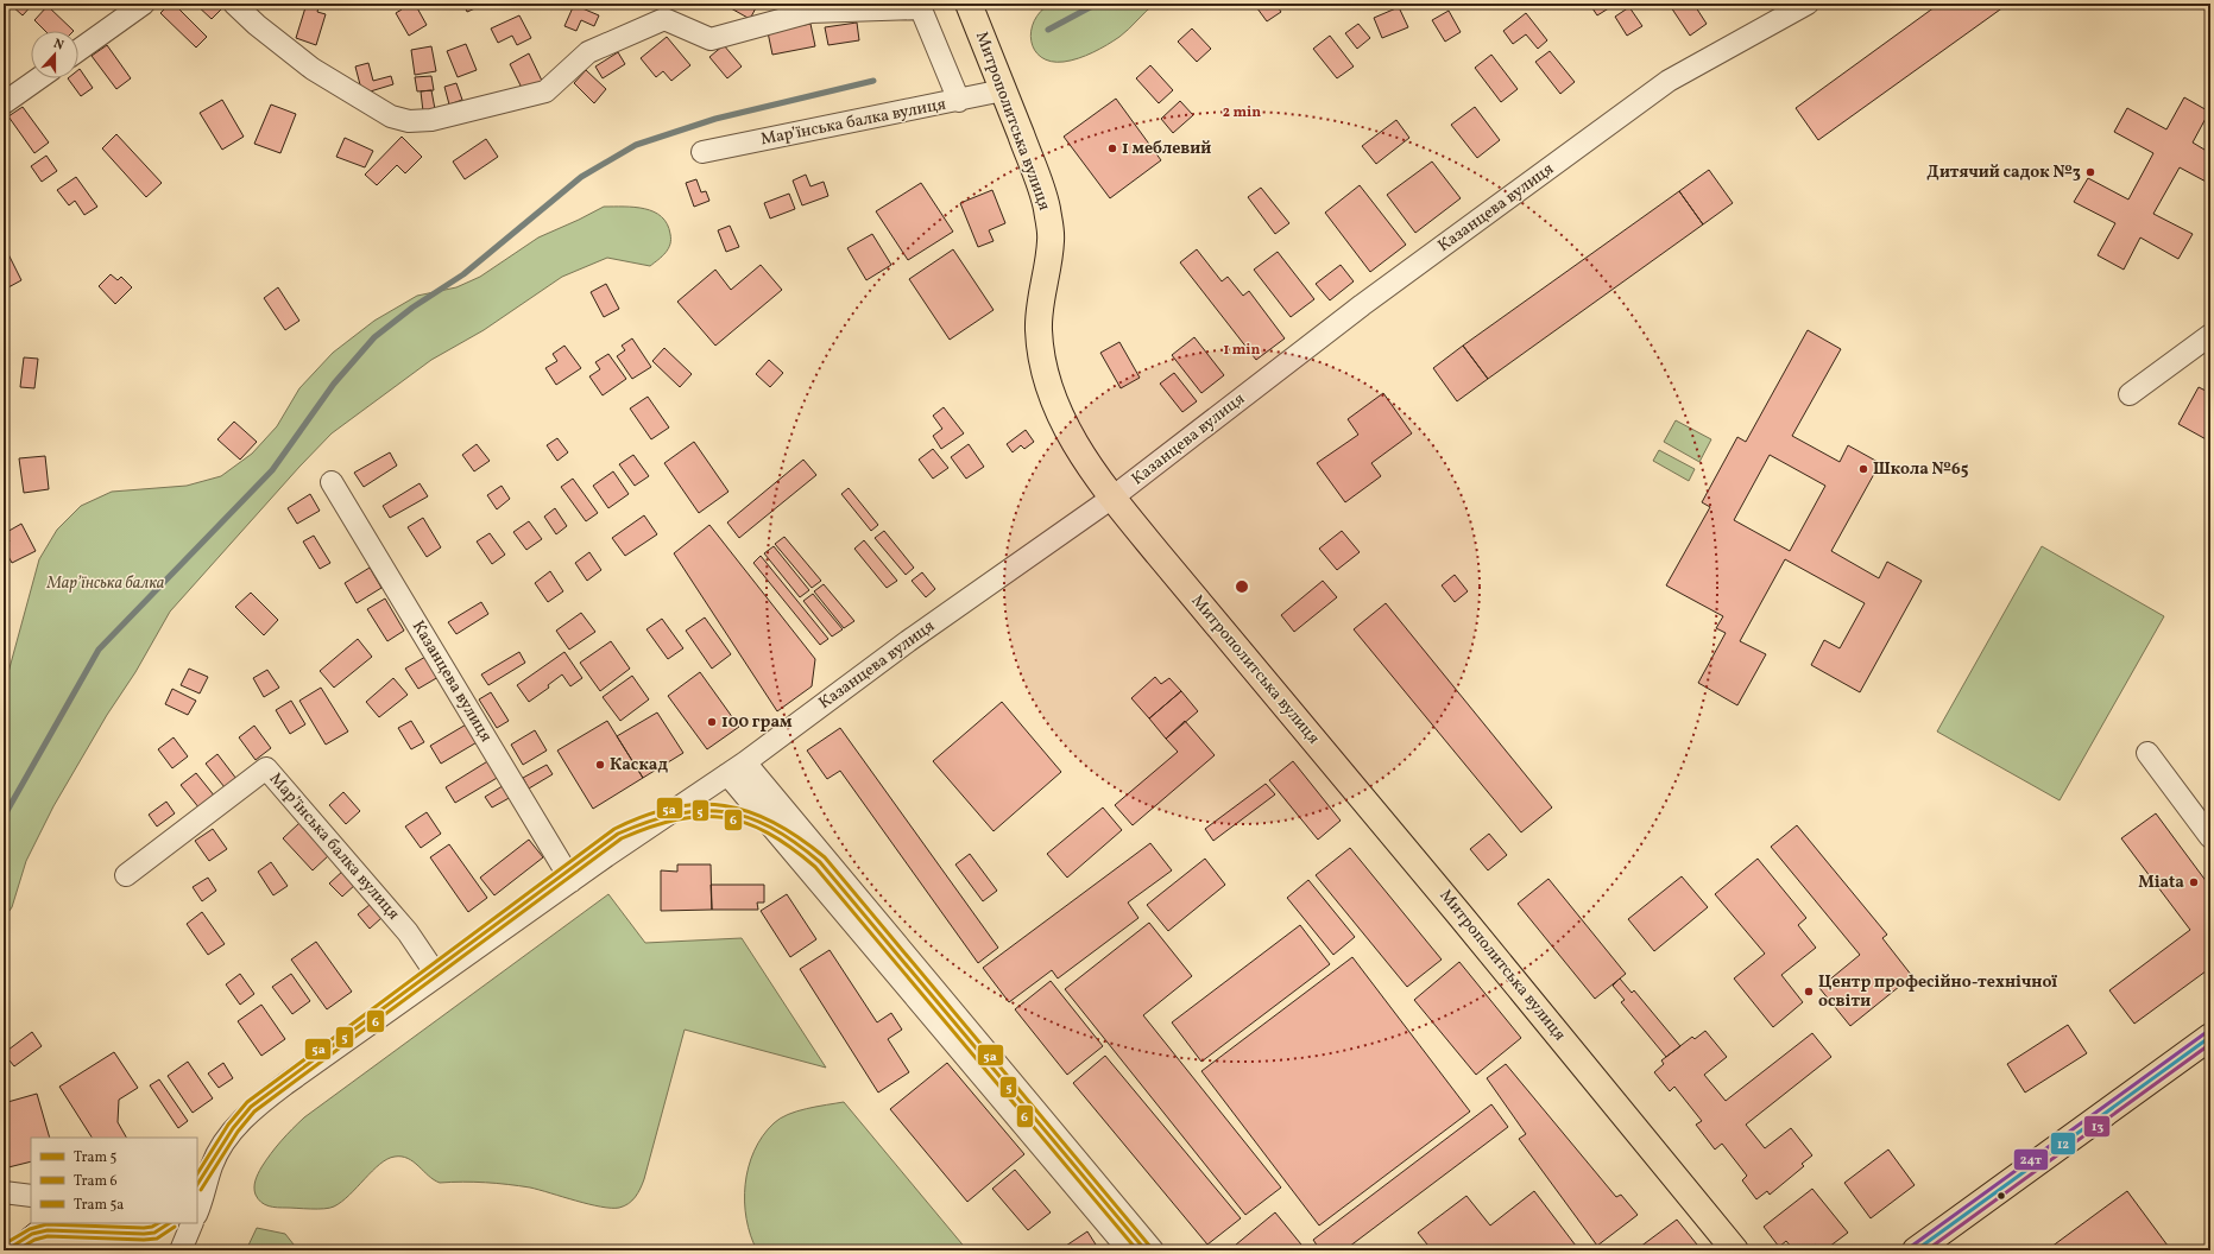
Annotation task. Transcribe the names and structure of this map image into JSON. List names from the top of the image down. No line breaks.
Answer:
{"streets":{"main road":["Митрополитська вулиця"],"street":["Мар’їнська балка вулиця","Казанцева вулиця"]},"crossings":[["Митрополитська вулиця","Мар’їнська балка вулиця"],["Митрополитська вулиця","Казанцева вулиця"],["Мар’їнська балка вулиця","Казанцева вулиця"]],"parks":["Мар’їнська балка"],"places":["1 меблевий","Дитячий садок №3","Школа №65","100 грам","Каскад","Miata","Центр професійно-технічної освіти"],"lines":["tram line 5а","tram line 5","tram line 6","transit line 24т","transit line 12","transit line 13"],"legend":["Tram 5","Tram 6","Tram 5а"],"north":"top","rings":["2 min","1 min"]}
